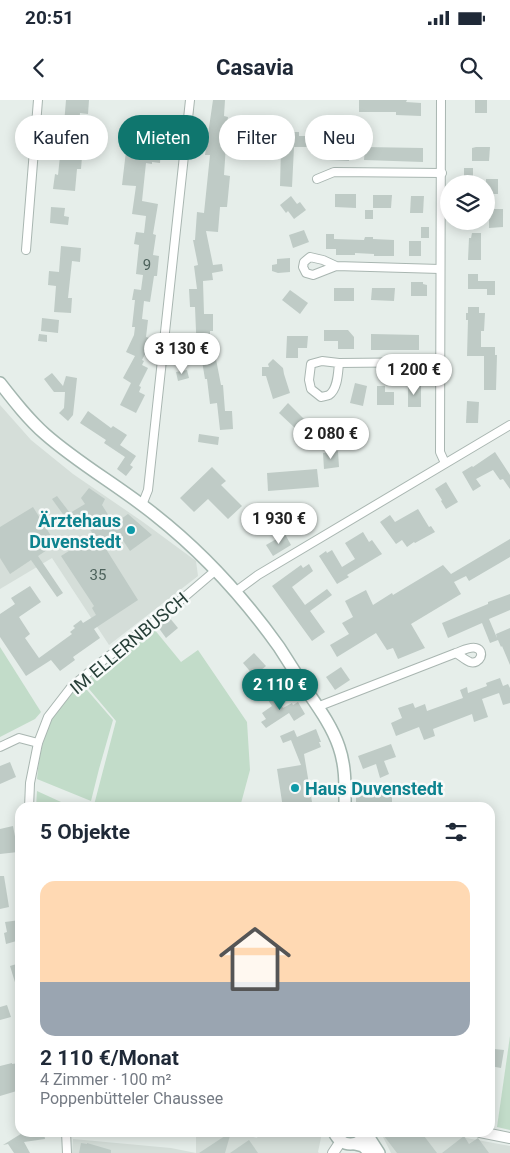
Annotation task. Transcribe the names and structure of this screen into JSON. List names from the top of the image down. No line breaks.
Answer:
{"streets":{"street":["IM ELLERNBUSCH"]},"places":["Ärztehaus Duvenstedt","Haus Duvenstedt"],"house_numbers":["9","35"],"page":{"status":"20:51","header":"Casavia","chip":["Kaufen","Mieten","Filter","Neu"],"price":["3 130 €","1 200 €","2 080 €","1 930 €","2 110 €"],"heading":"5 Objekte","list":[{"name":"2 110 €/Monat","note":"4 Zimmer · 100 m² · Poppenbütteler Chaussee"}]}}
